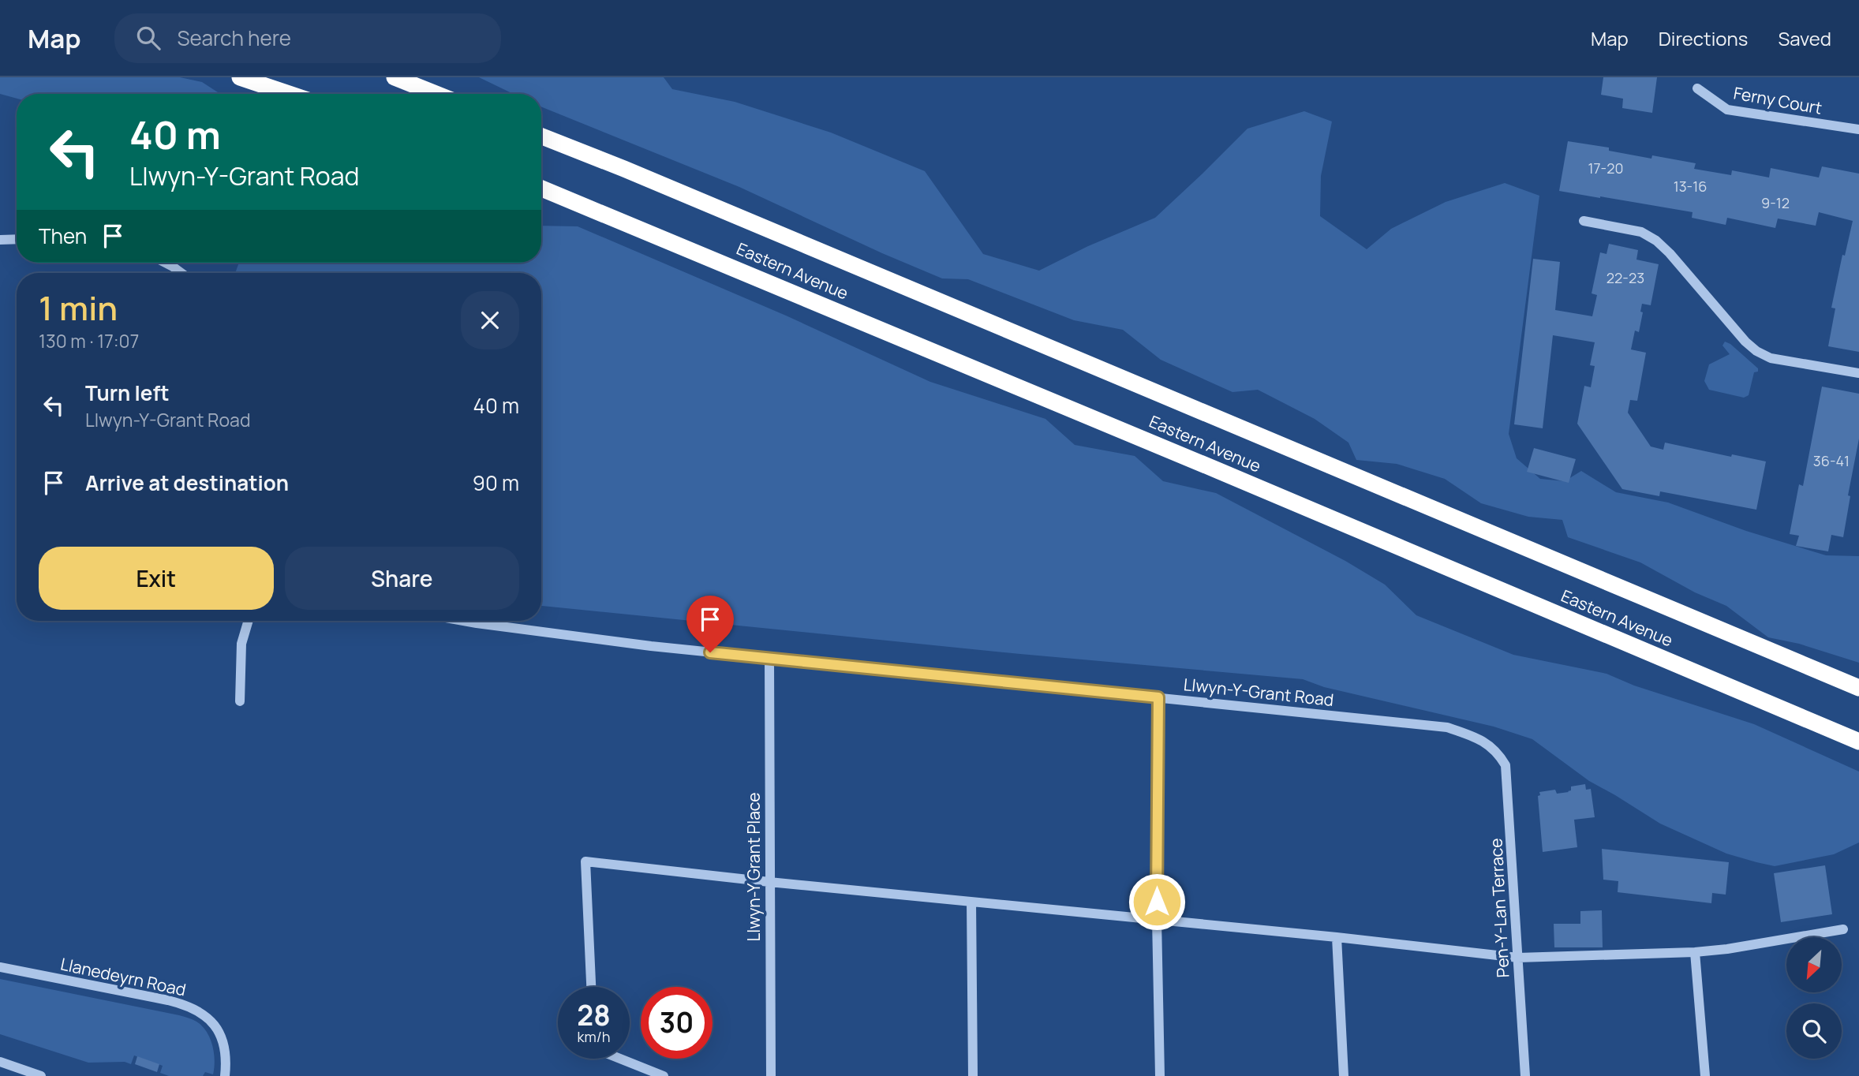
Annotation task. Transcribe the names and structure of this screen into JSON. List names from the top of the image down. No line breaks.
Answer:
{"streets":{"highway":["Eastern Avenue"],"street":["Ferny Court","Llwyn-Y-Grant Road","Llwyn-Y Grant Place","Pen-Y-Lan Terrace","Llanedeyrn Road"]},"crossings":[["Llwyn-Y-Grant Road","Llwyn-Y Grant Place"],["Llwyn-Y-Grant Road","Pen-Y-Lan Terrace"]],"house_numbers":["17-20","13-16","9-12","22-23","36-41"],"north":"bottom left","page":{"header":"Map","search":"Search here","nav":["Map","Directions","Saved"],"turn":["40 m","Llwyn-Y-Grant Road"],"then":"Then","heading":["1 min","130 m · 17:07"],"list":[{"name":"Turn left","note":"Llwyn-Y-Grant Road","value":"40 m"},{"name":"Arrive at destination","value":"90 m"}],"buttons":["Exit","Share"],"speed":"28 km/h","limit":"30"}}
